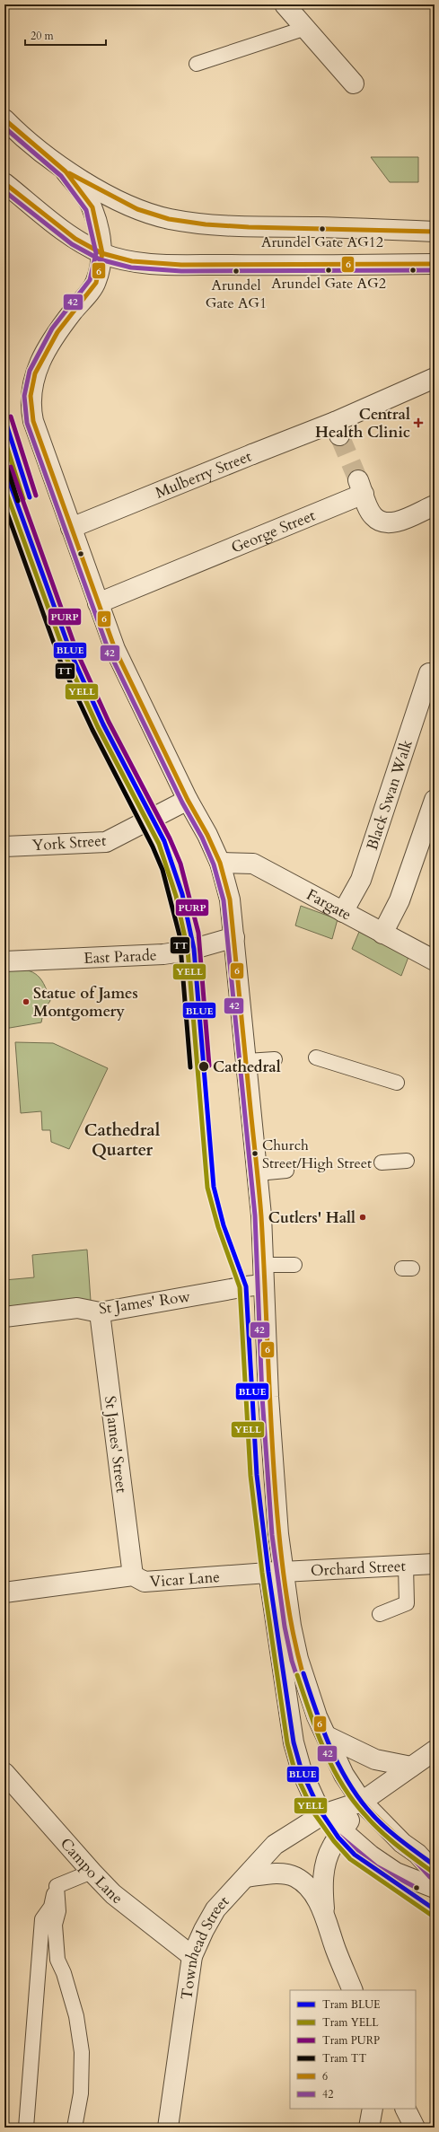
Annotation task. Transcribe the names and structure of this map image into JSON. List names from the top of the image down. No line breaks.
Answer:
{"streets":{"street":["Mulberry Street","George Street","Black Swan Walk","York Street","Fargate","East Parade","St James' Row","St James' Street","Orchard Street","Vicar Lane","Campo Lane","Townhead Street"]},"crossings":[["Black Swan Walk","Fargate"],["St James' Row","St James' Street"],["St James' Street","Vicar Lane"],["Orchard Street","Vicar Lane"],["Campo Lane","Townhead Street"]],"districts":["Cathedral Quarter"],"places":{"other":["Arundel Gate AG12","Arundel Gate AG2","Arundel Gate AG1","Statue of James Montgomery","Cathedral","Church Street/High Street","Cutlers' Hall"],"health":["Central Health Clinic"]},"lines":["transit line 6","transit line 42","tram line PURP","tram line BLUE","tram line YELL","tram line TT"],"legend":["Tram BLUE","Tram YELL","Tram PURP","Tram TT","6","42"],"scale_bar":"20 m"}
